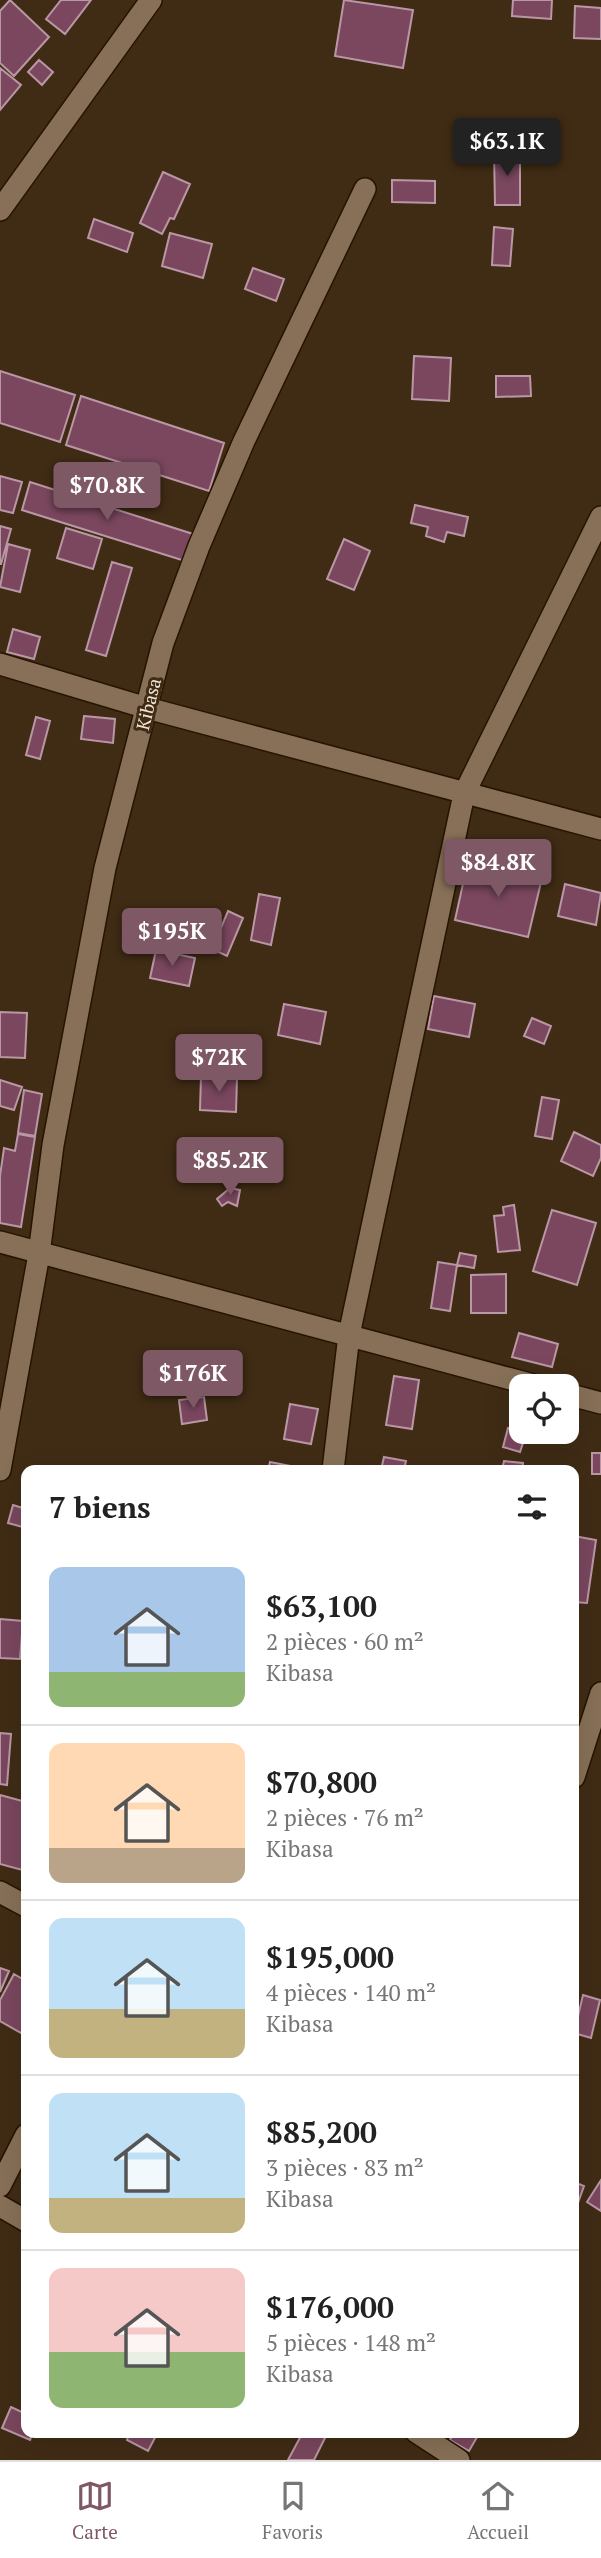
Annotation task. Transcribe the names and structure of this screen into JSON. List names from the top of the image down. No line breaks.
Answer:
{"streets":{"street":["Kibasa"]},"page":{"price":["$63.1K","$70.8K","$84.8K","$195K","$72K","$85.2K","$176K"],"heading":"7 biens","list":[{"name":"$63,100","note":"2 pièces · 60 m² · Kibasa"},{"name":"$70,800","note":"2 pièces · 76 m² · Kibasa"},{"name":"$195,000","note":"4 pièces · 140 m² · Kibasa"},{"name":"$85,200","note":"3 pièces · 83 m² · Kibasa"},{"name":"$176,000","note":"5 pièces · 148 m² · Kibasa"}],"tabs":["Carte","Favoris","Accueil"]}}
